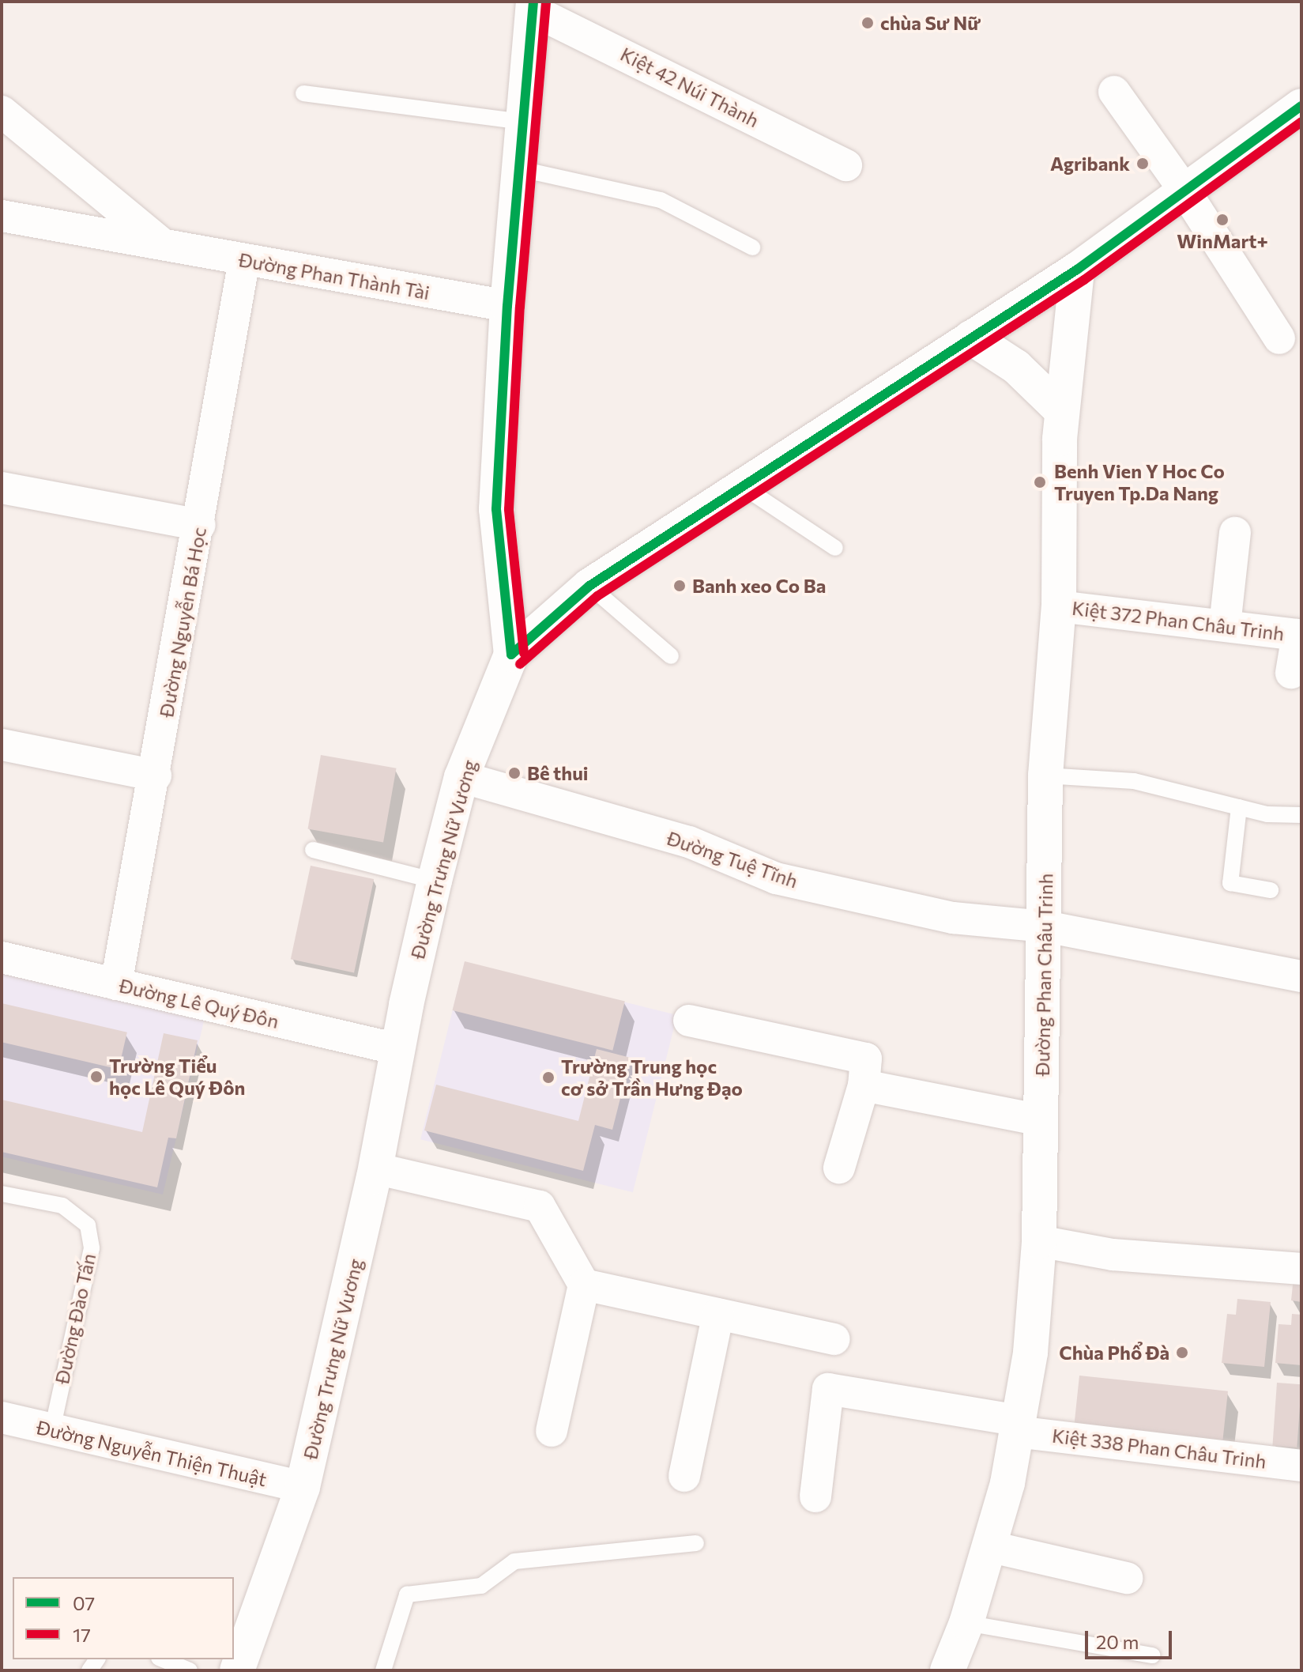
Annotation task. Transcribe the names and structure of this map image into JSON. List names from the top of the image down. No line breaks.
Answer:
{"streets":{"main road":["Đường Trưng Nữ Vương","Đường Phan Châu Trinh"],"street":["Kiệt 42 Núi Thành","Đường Phan Thành Tài","Kiệt 372 Phan Châu Trinh","Đường Nguyễn Bá Học","Đường Tuệ Tĩnh","Đường Lê Quý Đôn","Kiệt 338 Phan Châu Trinh","Đường Nguyễn Thiện Thuật"],"lane":["Đường Đào Tấn"]},"crossings":[["Đường Phan Thành Tài","Đường Nguyễn Bá Học"],["Kiệt 372 Phan Châu Trinh","Đường Phan Châu Trinh"],["Đường Nguyễn Bá Học","Đường Lê Quý Đôn"],["Đường Trưng Nữ Vương","Đường Tuệ Tĩnh"],["Đường Trưng Nữ Vương","Đường Phan Châu Trinh"],["Đường Trưng Nữ Vương","Đường Lê Quý Đôn"],["Đường Trưng Nữ Vương","Đường Nguyễn Thiện Thuật"],["Đường Tuệ Tĩnh","Đường Phan Châu Trinh"],["Đường Phan Châu Trinh","Kiệt 338 Phan Châu Trinh"],["Đường Đào Tấn","Đường Nguyễn Thiện Thuật"]],"places":["chùa Sư Nữ","Agribank","WinMart+","Benh Vien Y Hoc Co Truyen Tp.Da Nang","Banh xeo Co Ba","Bê thui","Trường Tiểu học Lê Quý Đôn","Trường Trung học cơ sở Trần Hưng Đạo","Chùa Phổ Đà"],"lines":["transit line 07","transit line 17"],"legend":["07","17"],"scale_bar":"20 m"}
